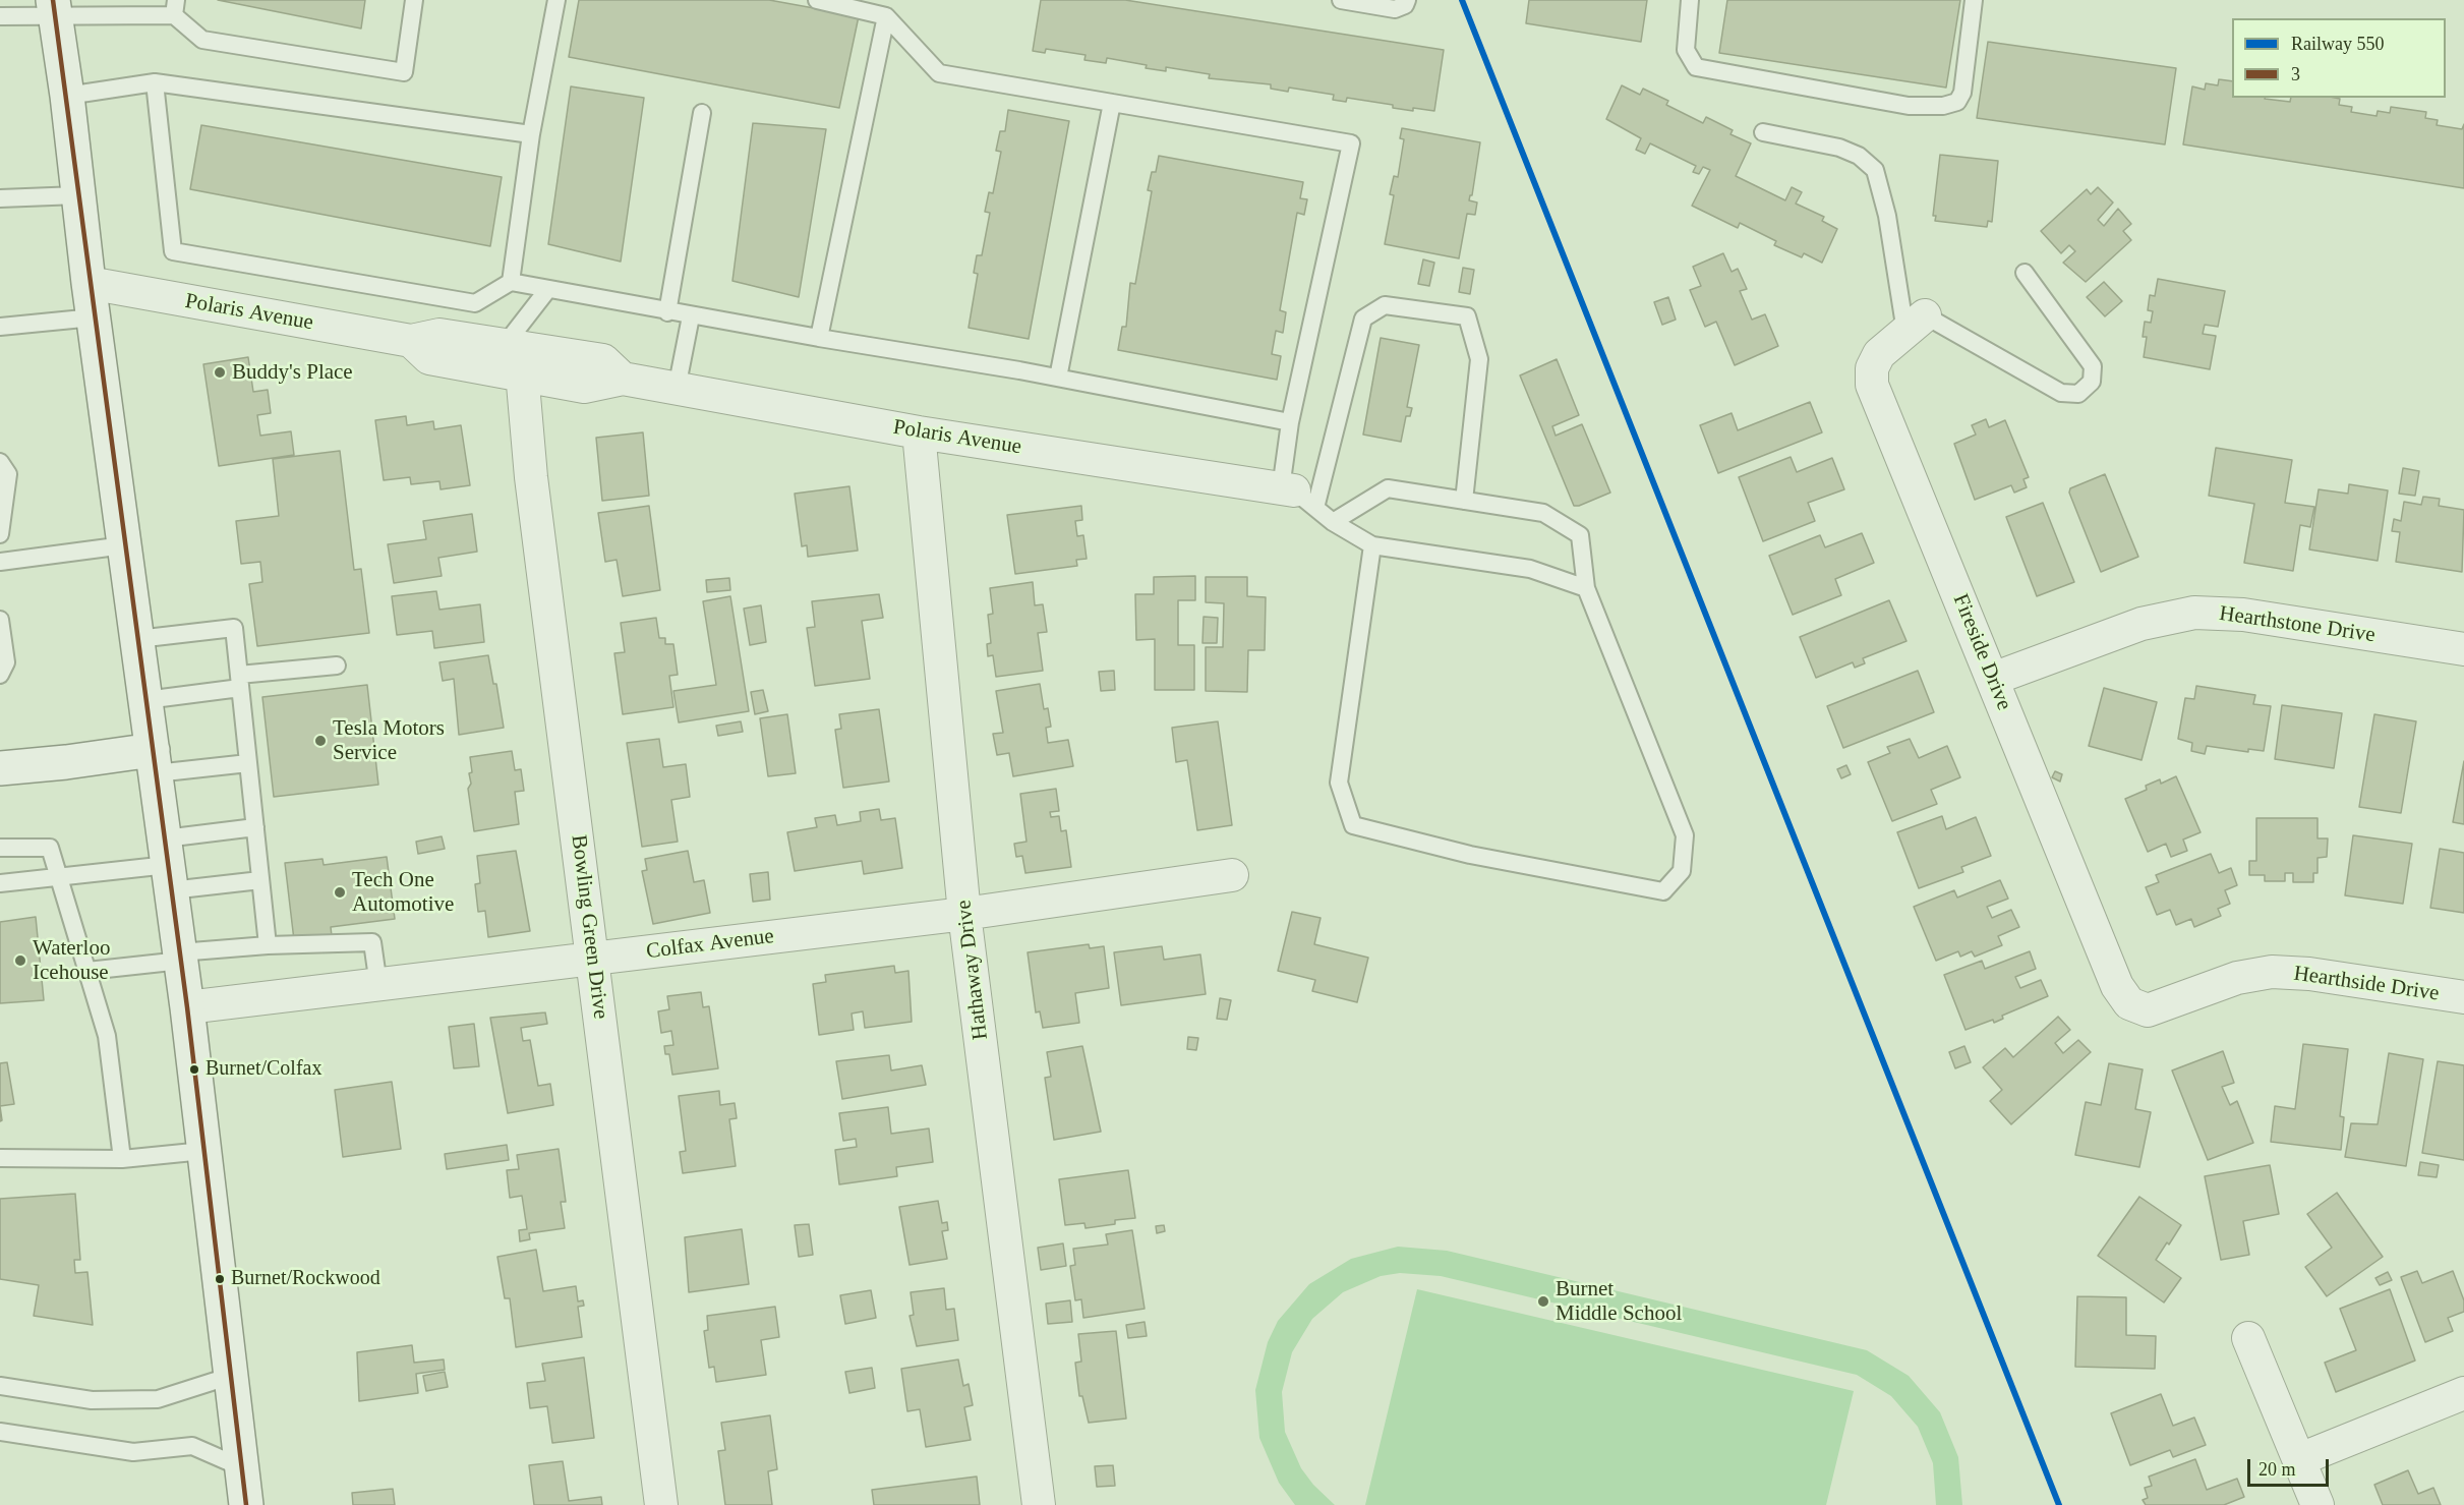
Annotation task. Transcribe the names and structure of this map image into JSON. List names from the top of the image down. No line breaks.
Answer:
{"streets":{"street":["Polaris Avenue","Hearthstone Drive","Fireside Drive","Bowling Green Drive","Colfax Avenue","Hathaway Drive","Hearthside Drive"]},"crossings":[["Polaris Avenue","Bowling Green Drive"],["Polaris Avenue","Hathaway Drive"],["Hearthstone Drive","Fireside Drive"],["Fireside Drive","Hearthside Drive"],["Bowling Green Drive","Colfax Avenue"],["Colfax Avenue","Hathaway Drive"]],"places":["Buddy's Place","Tesla Motors Service","Tech One Automotive","Waterloo Icehouse","Burnet/Colfax","Burnet/Rockwood","Burnet Middle School"],"lines":["rail line 550","transit line 3"],"legend":["Railway 550","3"],"scale_bar":"20 m"}
